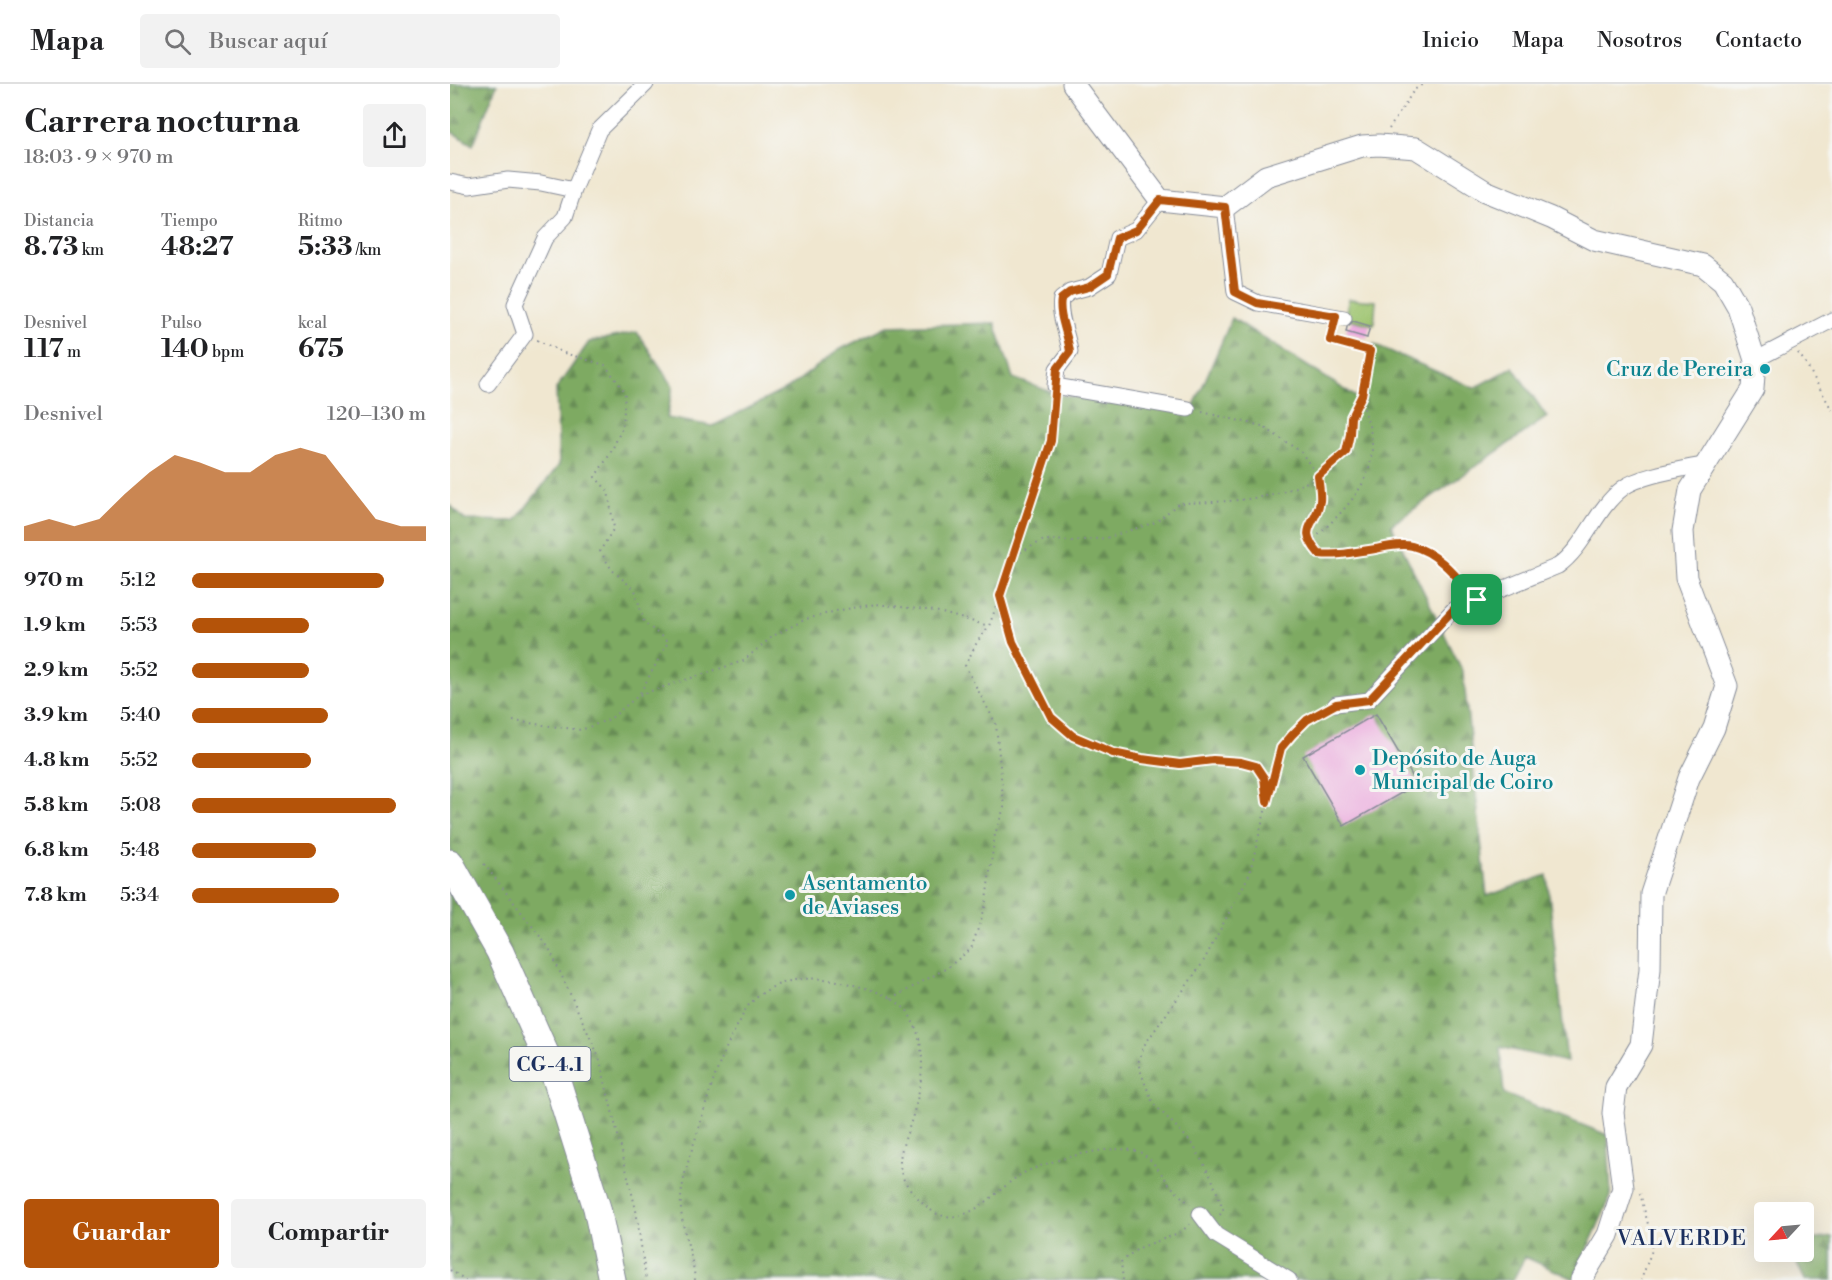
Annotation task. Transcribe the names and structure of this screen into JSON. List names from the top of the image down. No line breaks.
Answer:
{"streets":{"highway":["CG-4.1"]},"districts":["VALVERDE"],"places":["Cruz de Pereira","Depósito de Auga Municipal de Coiro","Asentamento de Aviases"],"north":"bottom left","page":{"header":"Mapa","search":"Buscar aquí","nav":["Inicio","Mapa","Nosotros","Contacto"],"heading":["Carrera nocturna","18:03 · 9 × 970 m"],"stats":[["Distancia","8.73 km"],["Tiempo","48:27"],["Ritmo","5:33 /km"],["Desnivel","117 m"],["Pulso","140 bpm"],["kcal","675"]],"chart":["Desnivel","120–130 m"],"list":[{"name":"970 m","note":"5:12"},{"name":"1.9 km","note":"5:53"},{"name":"2.9 km","note":"5:52"},{"name":"3.9 km","note":"5:40"},{"name":"4.8 km","note":"5:52"},{"name":"5.8 km","note":"5:08"},{"name":"6.8 km","note":"5:48"},{"name":"7.8 km","note":"5:34"}],"buttons":["Guardar","Compartir"]}}
